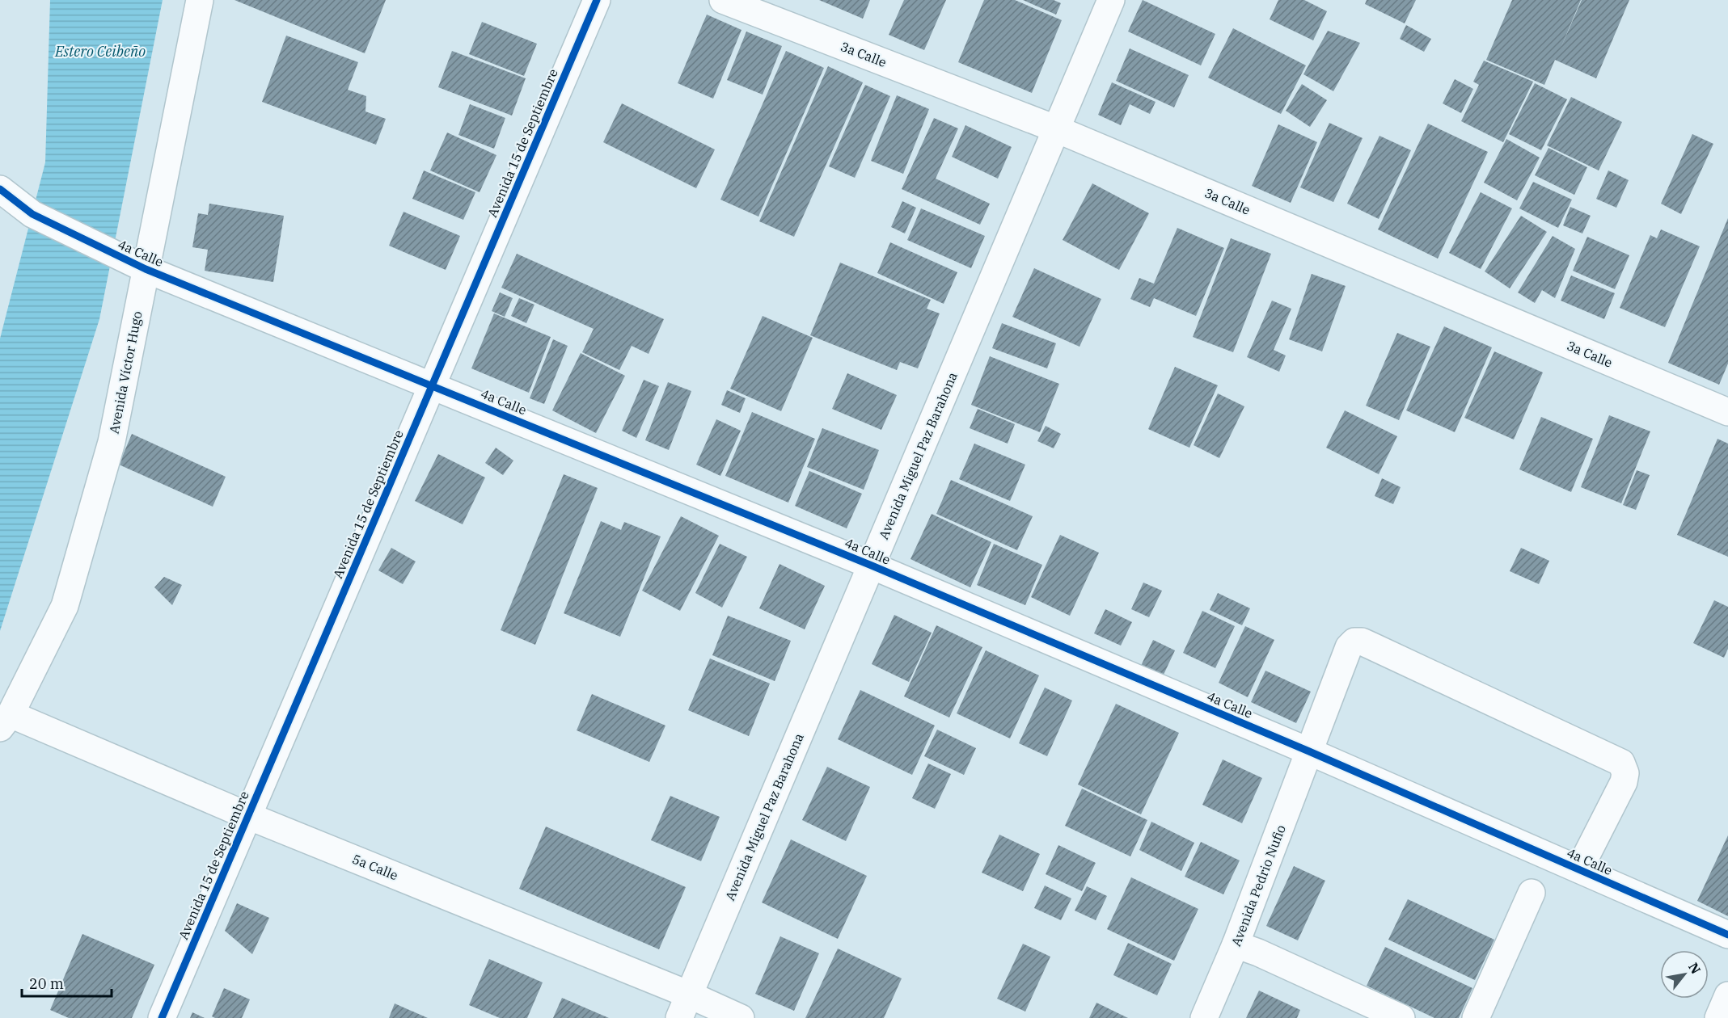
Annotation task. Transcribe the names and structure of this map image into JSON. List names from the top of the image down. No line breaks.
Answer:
{"streets":{"street":["3a Calle","Avenida 15 de Septiembre","4a Calle","Avenida Víctor Hugo","Avenida Miguel Paz Barahona","5a Calle","Avenida Pedrio Nufio"]},"crossings":[["3a Calle","Avenida Miguel Paz Barahona"],["Avenida 15 de Septiembre","4a Calle"],["Avenida 15 de Septiembre","5a Calle"],["4a Calle","Avenida Víctor Hugo"],["4a Calle","Avenida Miguel Paz Barahona"],["4a Calle","Avenida Pedrio Nufio"],["Avenida Víctor Hugo","5a Calle"],["Avenida Miguel Paz Barahona","5a Calle"]],"water":["Estero Ceibeño"],"scale_bar":"20 m","north":"top right"}
